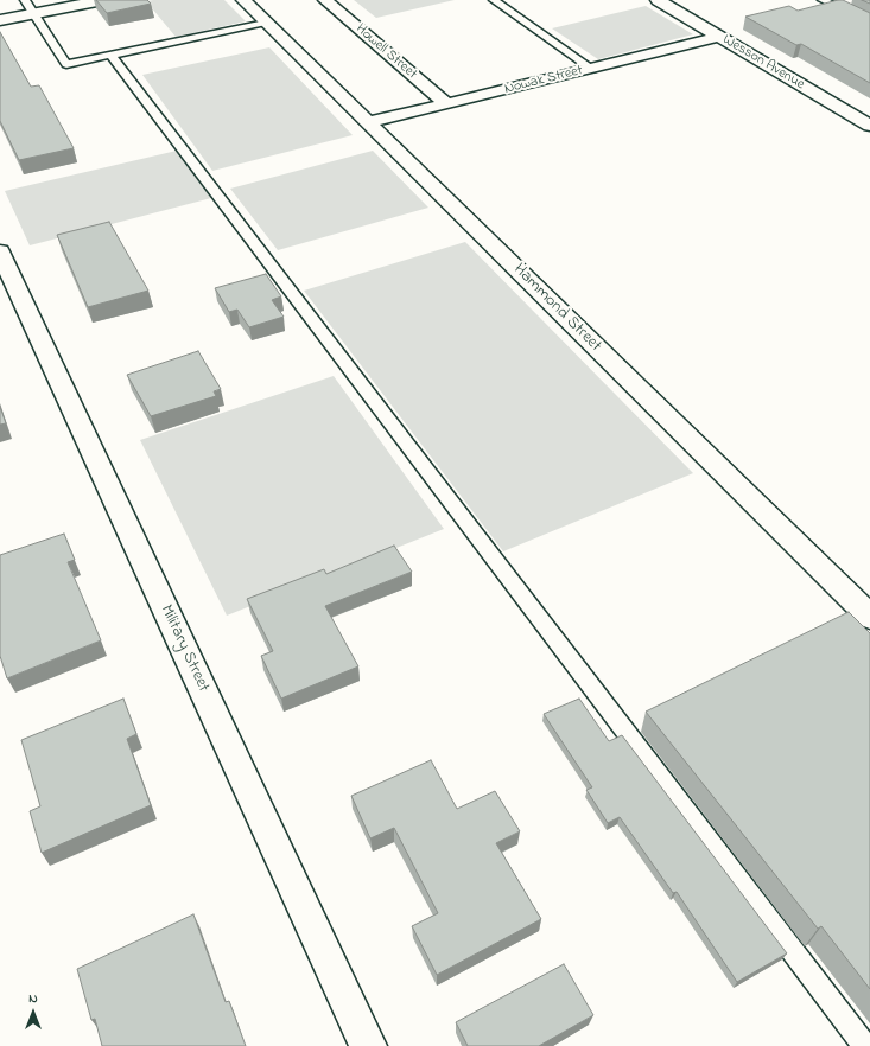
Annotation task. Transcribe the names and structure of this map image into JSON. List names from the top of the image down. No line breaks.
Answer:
{"streets":{"street":["Howell Street","Wesson Avenue","Nowak Street","Hammond Street","Military Street"]},"crossings":[["Howell Street","Nowak Street"],["Wesson Avenue","Nowak Street"],["Nowak Street","Hammond Street"]],"north":"top"}
